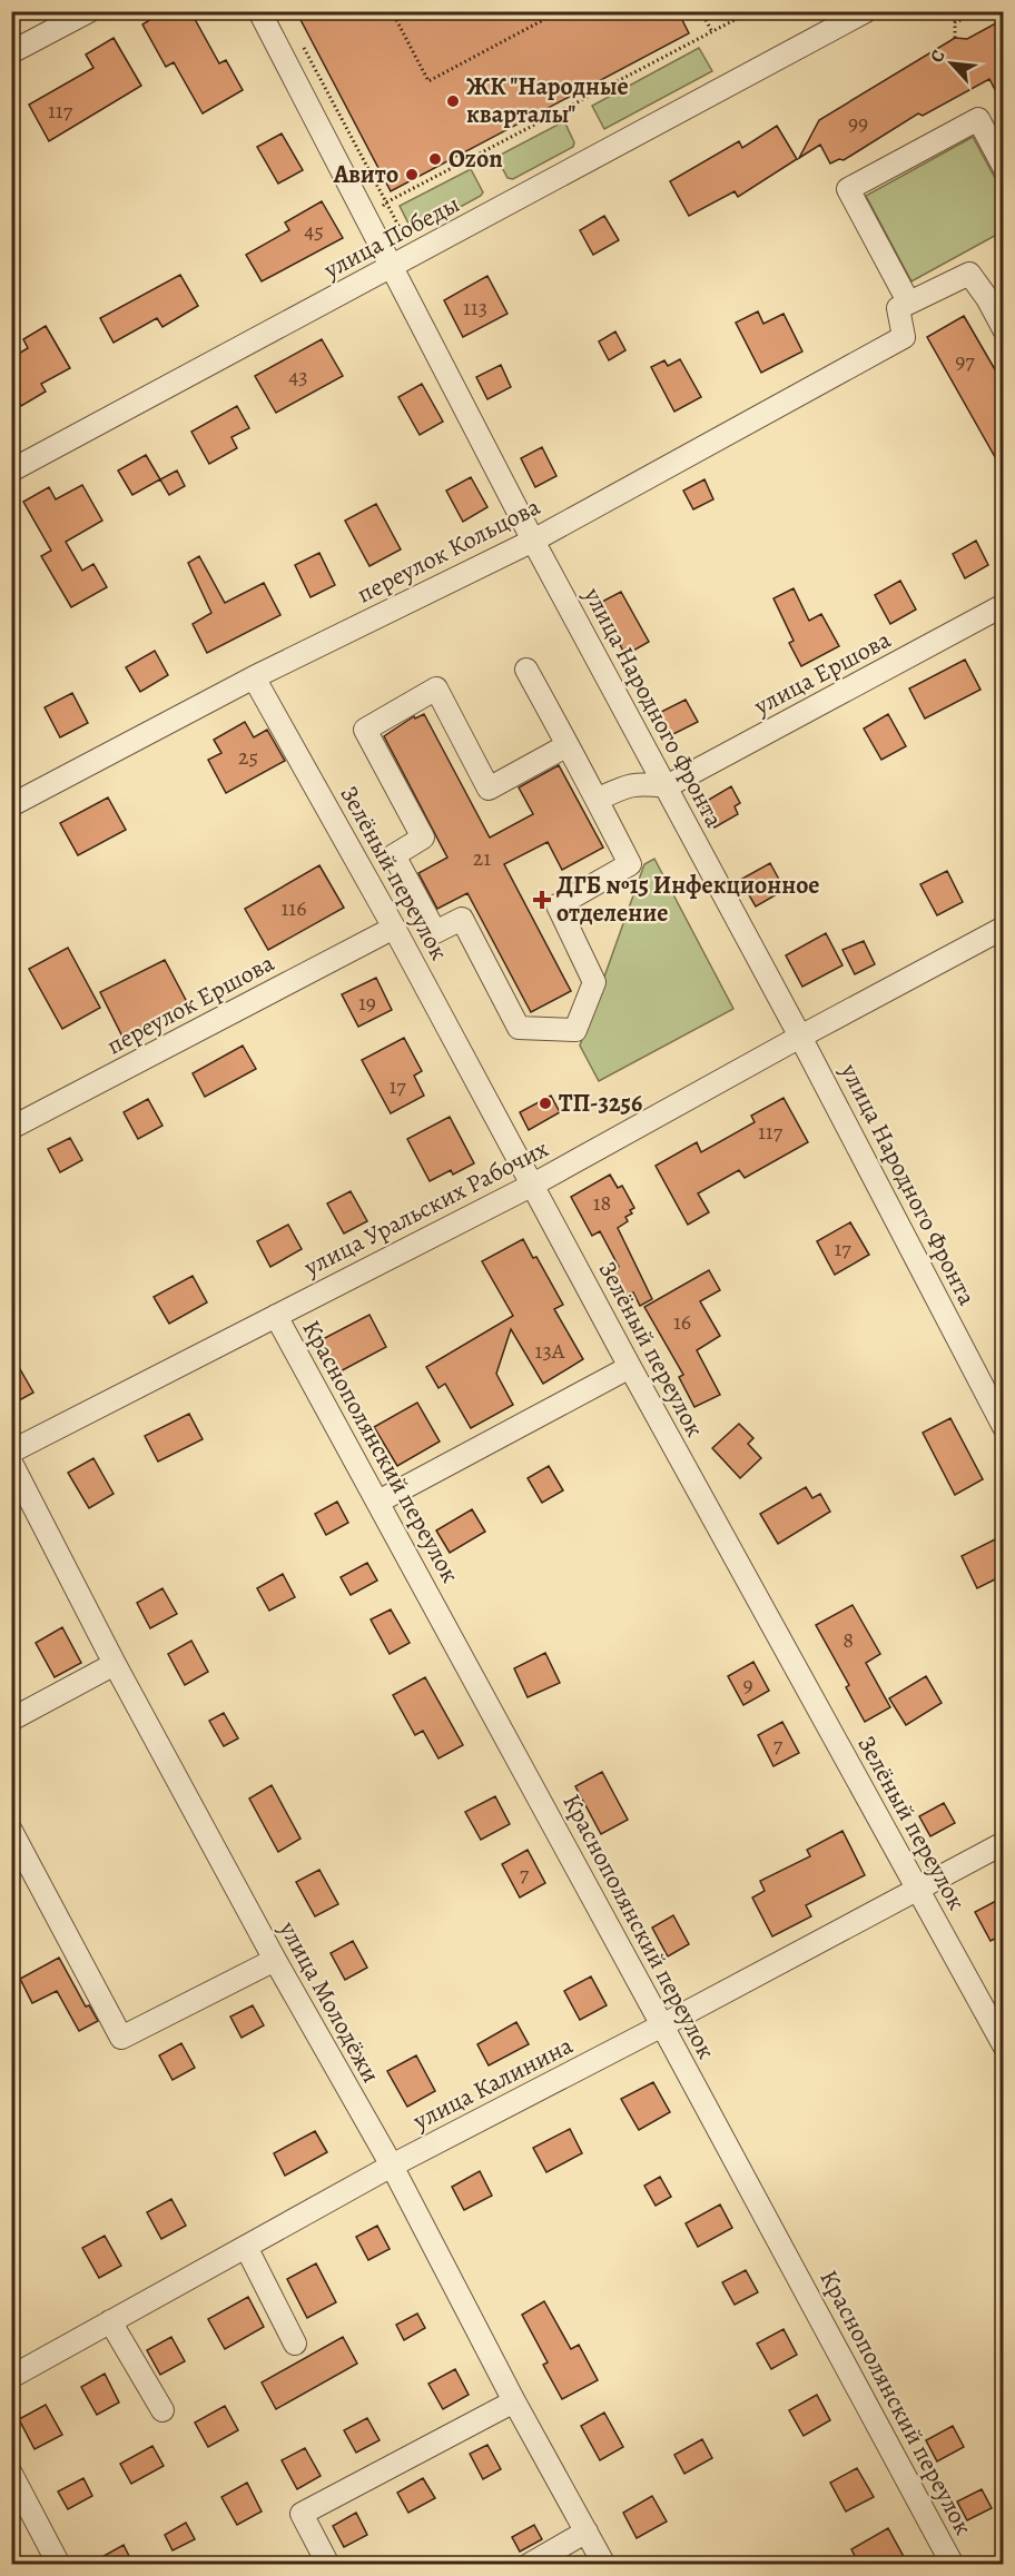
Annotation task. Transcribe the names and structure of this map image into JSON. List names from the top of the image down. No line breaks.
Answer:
{"streets":{"street":["улица Победы","переулок Кольцова","улица Ершова","улица Народного Фронта","Зелёный переулок","переулок Ершова","улица Уральских Рабочих","Краснополянский переулок","улица Молодёжи","улица Калинина"]},"crossings":[["улица Победы","улица Народного Фронта"],["переулок Кольцова","улица Народного Фронта"],["переулок Кольцова","Зелёный переулок"],["улица Ершова","улица Народного Фронта"],["улица Народного Фронта","улица Уральских Рабочих"],["Зелёный переулок","переулок Ершова"],["Зелёный переулок","улица Уральских Рабочих"],["Зелёный переулок","улица Калинина"],["улица Уральских Рабочих","Краснополянский переулок"],["Краснополянский переулок","улица Калинина"],["улица Молодёжи","улица Калинина"]],"places":{"other":["ЖК \"Народные кварталы\"","Ozon","Авито","ТП-3256"],"health":["ДГБ №15 Инфекционное отделение"]},"house_numbers":["117","99","45","113","97","43","25","21","116","19","17","117","18","17","16","13А","8","9","7","7"],"north":"top left"}
